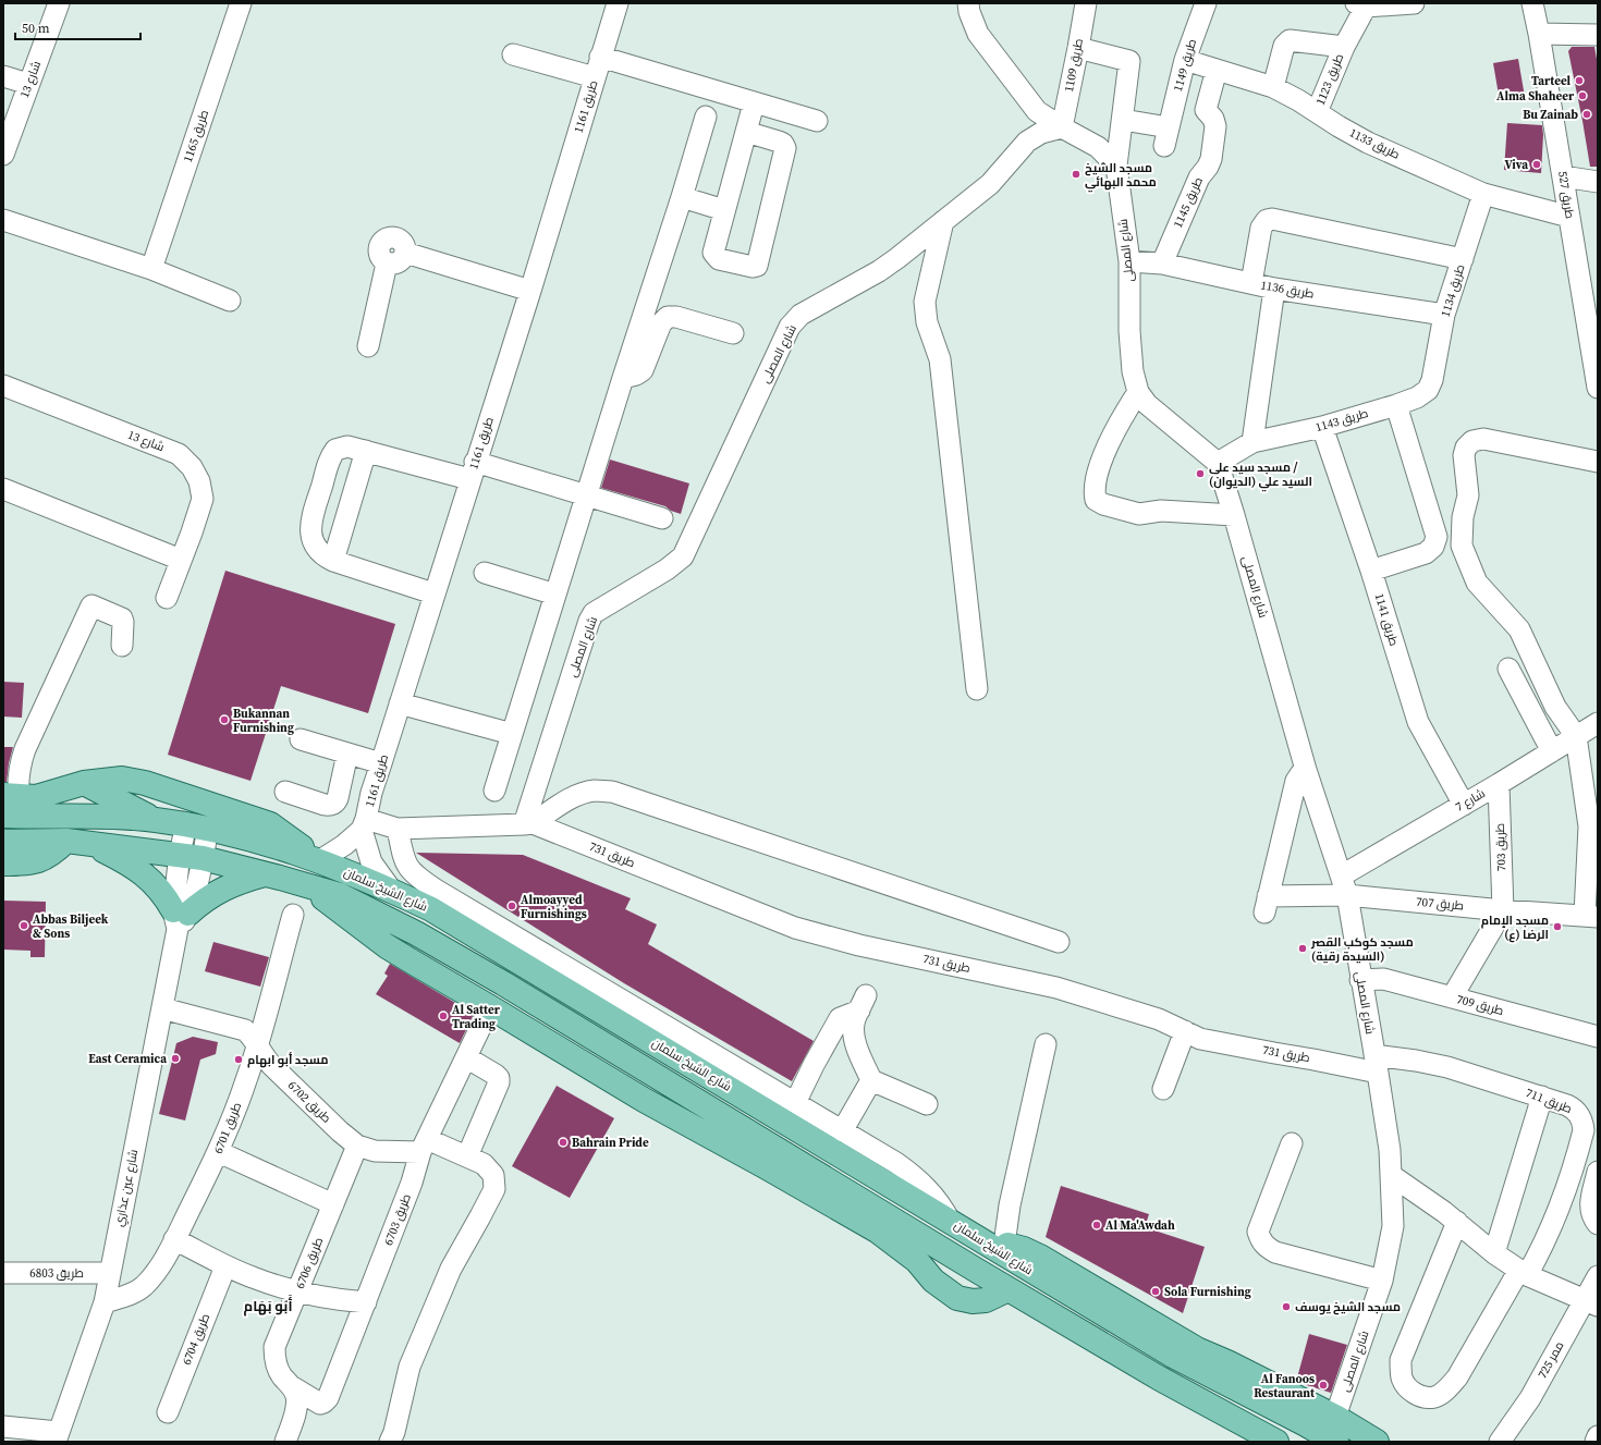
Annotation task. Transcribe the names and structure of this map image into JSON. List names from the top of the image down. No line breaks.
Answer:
{"streets":{"main road":["شارع الشيخ سلمان"],"street":["طريق 1109","طريق 1149","شارع 13","طريق 1123","طريق 1161","طريق 1165","طريق 1133","طريق 527","طريق 1145","شارع المصلى","طريق 1136","طريق 1134","طريق 1143","طريق 1141","شارع 7","طريق 703","طريق 731","طريق 707","طريق 709","طريق 711","طريق 6702","طريق 6701","شارع عين عذاري","طريق 6703","طريق 6706","طريق 6803","طريق 6704","ممر 725"]},"crossings":[["طريق 1109","شارع المصلى"],["طريق 1149","طريق 1133"],["طريق 1123","طريق 1133"],["طريق 1133","طريق 527"],["طريق 1133","طريق 1145"],["طريق 1133","طريق 1134"],["طريق 1145","طريق 1136"],["شارع المصلى","طريق 1136"],["شارع المصلى","طريق 1143"],["شارع المصلى","شارع 7"],["شارع المصلى","طريق 731"],["شارع المصلى","طريق 707"],["شارع المصلى","طريق 709"],["شارع المصلى","طريق 711"],["طريق 1136","طريق 1134"],["طريق 1134","طريق 1143"],["طريق 1143","طريق 1141"],["طريق 1141","شارع 7"],["شارع 7","طريق 703"],["شارع 7","طريق 707"],["طريق 703","طريق 707"],["طريق 731","طريق 711"],["شارع الشيخ سلمان","شارع عين عذاري"],["طريق 6702","طريق 6701"],["طريق 6702","شارع عين عذاري"],["طريق 6702","طريق 6703"],["طريق 6702","طريق 6706"],["طريق 6701","شارع عين عذاري"],["شارع عين عذاري","طريق 6803"],["طريق 6703","طريق 6706"]],"districts":["أَبُو بَهَام"],"places":["Tarteel","Alma Shaheer","Bu Zainab","Viva","مسجد الشيخ محمد البهائي","مسجد سيد علي / السيد علي (الديوان)","Bukannan Furnishing","Almoayyed Furnishings","Abbas Biljeek & Sons","مسجد الإمام الرضا (ع)","مسجد كوكب القصر (السيدة رقية)","Al Satter Trading","East Ceramica","مسجد أبو ابهام","Bahrain Pride","Al Ma'Awdah","Sola Furnishing","مسجد الشيخ يوسف","Al Fanoos Restaurant"],"scale_bar":"50 m"}
